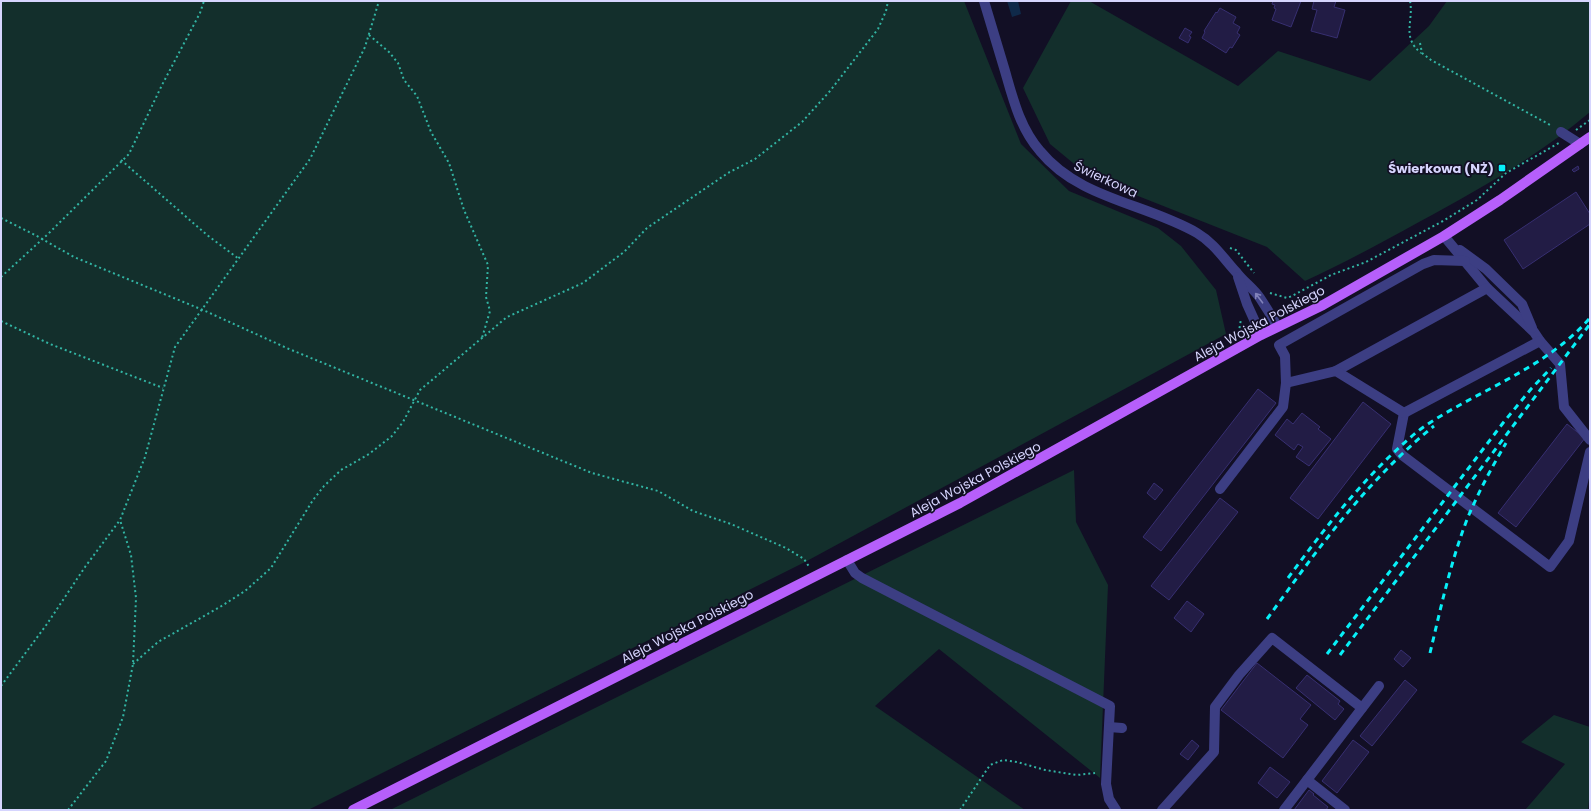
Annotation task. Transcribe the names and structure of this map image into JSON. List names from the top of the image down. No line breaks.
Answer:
{"streets":{"main road":["Aleja Wojska Polskiego"],"street":["Świerkowa"]},"places":{"transit":["Świerkowa (NŻ)"]}}
